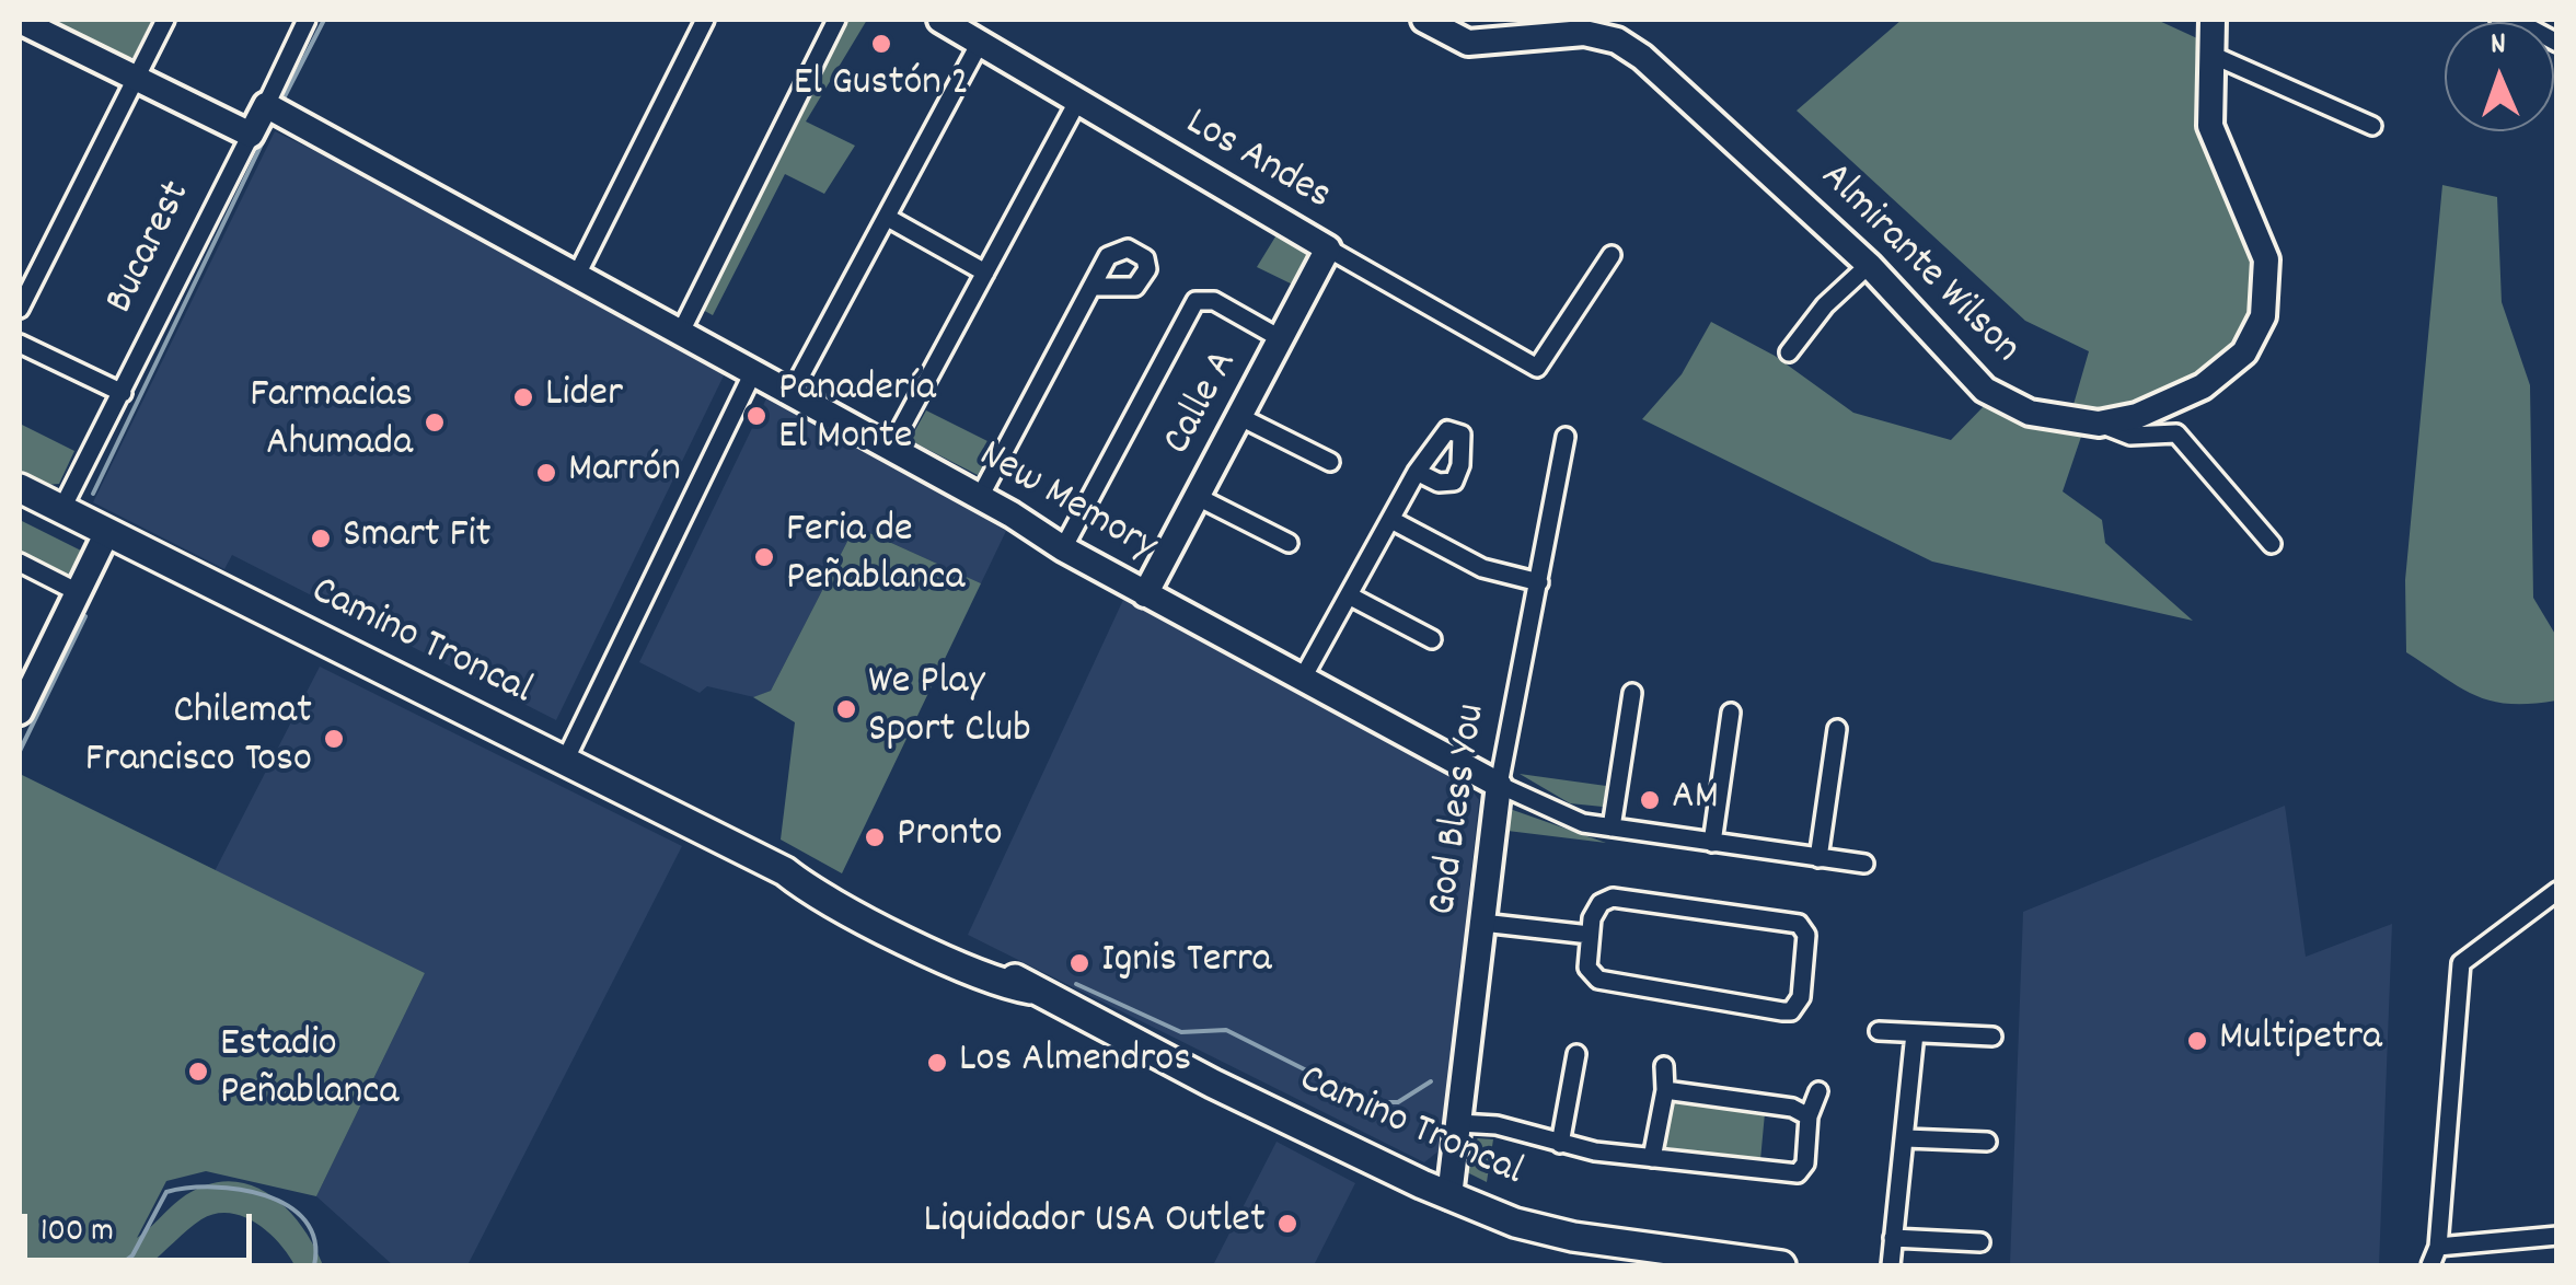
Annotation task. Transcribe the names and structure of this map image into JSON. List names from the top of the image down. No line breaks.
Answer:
{"streets":{"main road":["Camino Troncal"],"street":["Los Andes","Bucarest","Almirante Wilson","Calle A","New Memory","God Bless You"]},"crossings":[["Los Andes","Calle A"],["Bucarest","New Memory"],["Bucarest","Camino Troncal"],["Calle A","New Memory"],["New Memory","God Bless You"],["Camino Troncal","God Bless You"]],"places":["El Gustón 2","Lider","Panadería El Monte","Farmacias Ahumada","Marrón","Smart Fit","Feria de Peñablanca","We Play Sport Club","Chilemat Francisco Toso","AM","Pronto","Ignis Terra","Multipetra","Los Almendros","Estadio Peñablanca","Liquidador USA Outlet"],"scale_bar":"100 m","north":"top"}
